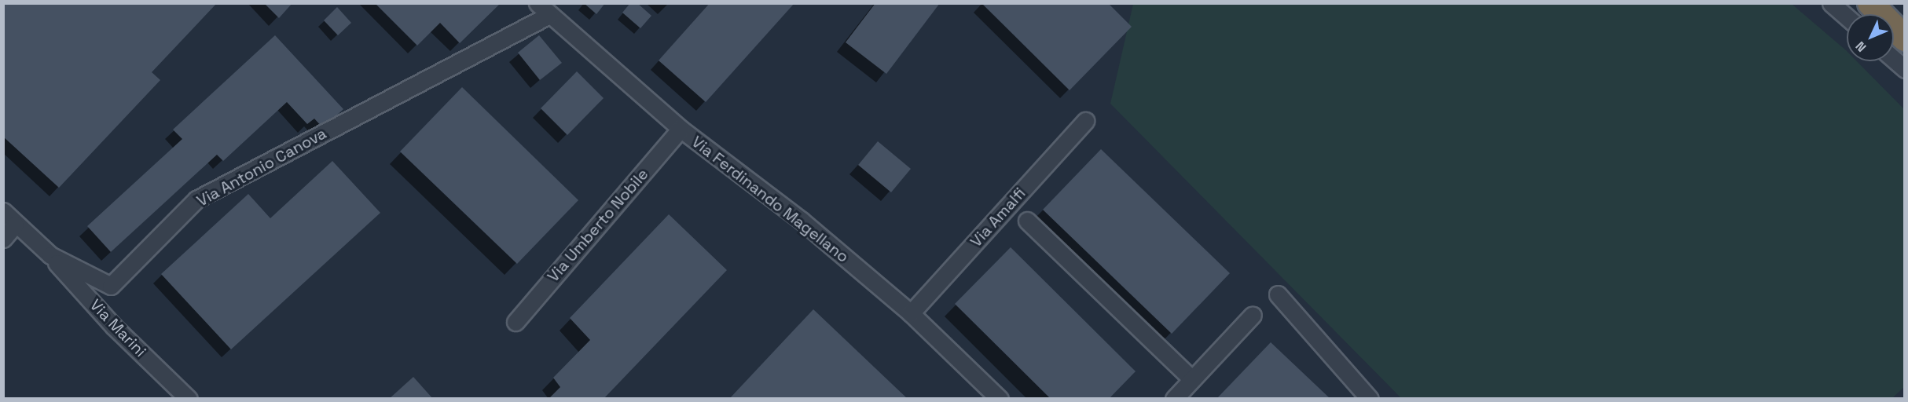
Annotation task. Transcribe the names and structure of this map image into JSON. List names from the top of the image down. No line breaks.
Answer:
{"streets":{"street":["Via Antonio Canova","Via Ferdinando Magellano","Via Amalfi","Via Umberto Nobile","Via Marini"]},"crossings":[["Via Antonio Canova","Via Ferdinando Magellano"],["Via Antonio Canova","Via Marini"],["Via Ferdinando Magellano","Via Amalfi"],["Via Ferdinando Magellano","Via Umberto Nobile"]],"north":"bottom left"}
